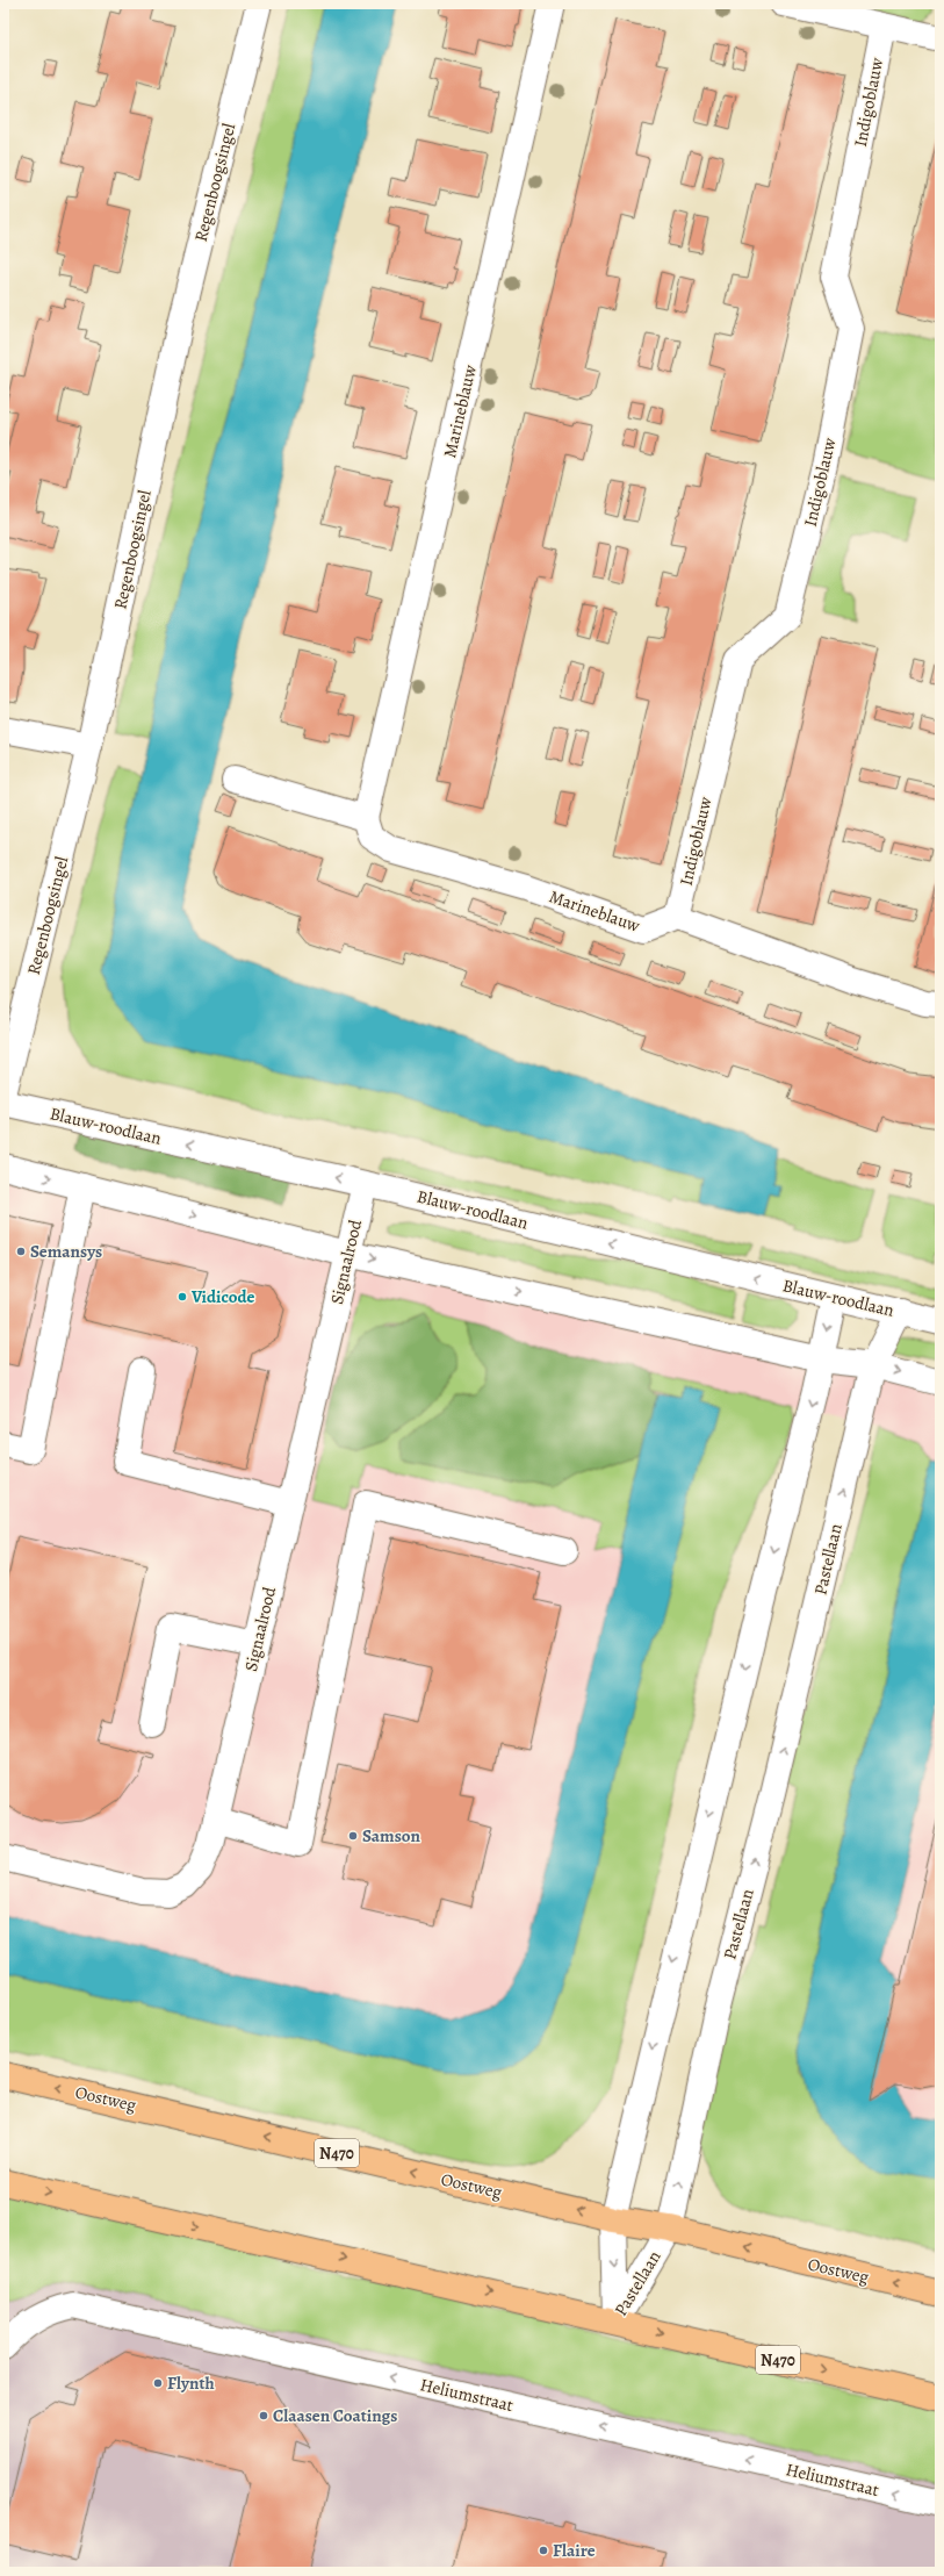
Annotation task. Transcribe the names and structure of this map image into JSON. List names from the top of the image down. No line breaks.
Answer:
{"streets":{"main road":["Oostweg","N470"],"street":["Indigoblauw","Regenboogsingel","Marineblauw","Blauw-roodlaan","Signaalrood","Pastellaan","Heliumstraat"]},"crossings":[["Indigoblauw","Marineblauw"],["Blauw-roodlaan","Signaalrood"],["Blauw-roodlaan","Pastellaan"],["Pastellaan","Oostweg"],["Pastellaan","N470"]],"one_way":["Heliumstraat"],"places":["Semansys","Vidicode","Samson","Flynth","Claasen Coatings","Flaire"]}
